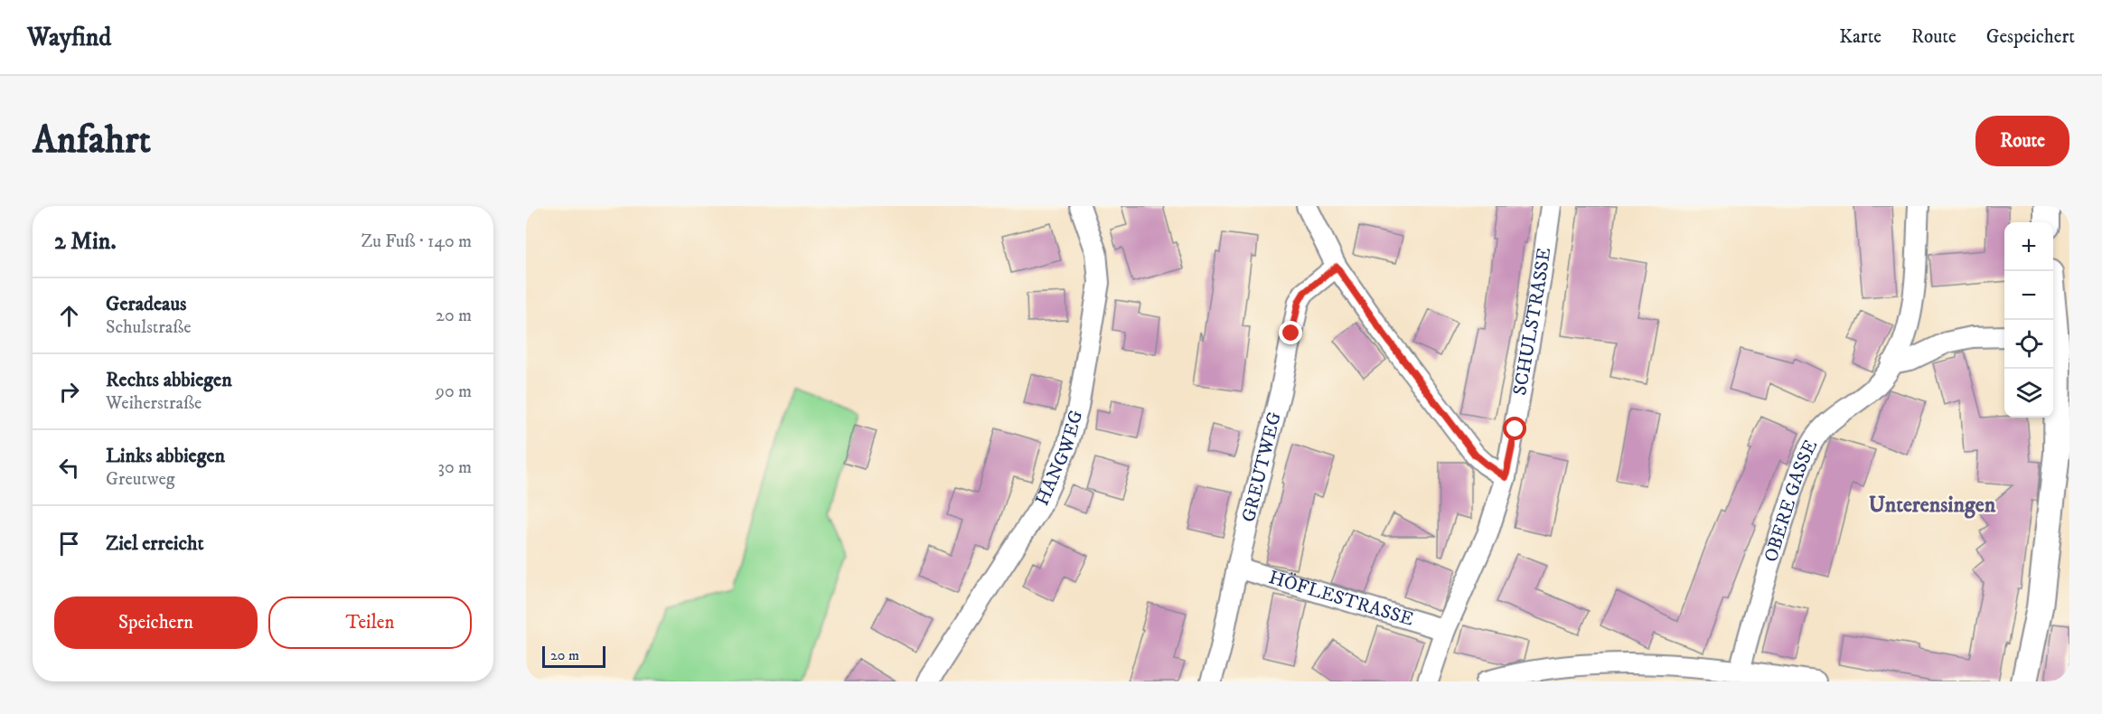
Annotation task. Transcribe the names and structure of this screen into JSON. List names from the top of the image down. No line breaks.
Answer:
{"streets":{"street":["SCHULSTRASSE","HANGWEG","GREUTWEG","OBERE GASSE","HÖFLESTRASSE"]},"crossings":[["SCHULSTRASSE","HÖFLESTRASSE"],["GREUTWEG","HÖFLESTRASSE"]],"districts":["Unterensingen"],"scale_bar":"20 m","page":{"header":"Wayfind","nav":["Karte","Route","Gespeichert"],"buttons":["Route",["Speichern","Teilen"]],"title":"Anfahrt","heading":["2 Min.","Zu Fuß · 140 m"],"map_buttons":["+","−"],"list":[["Geradeaus","Schulstraße","20 m"],["Rechts abbiegen","Weiherstraße","90 m"],["Links abbiegen","Greutweg","30 m"],"Ziel erreicht"],"scale":"20 m"}}
